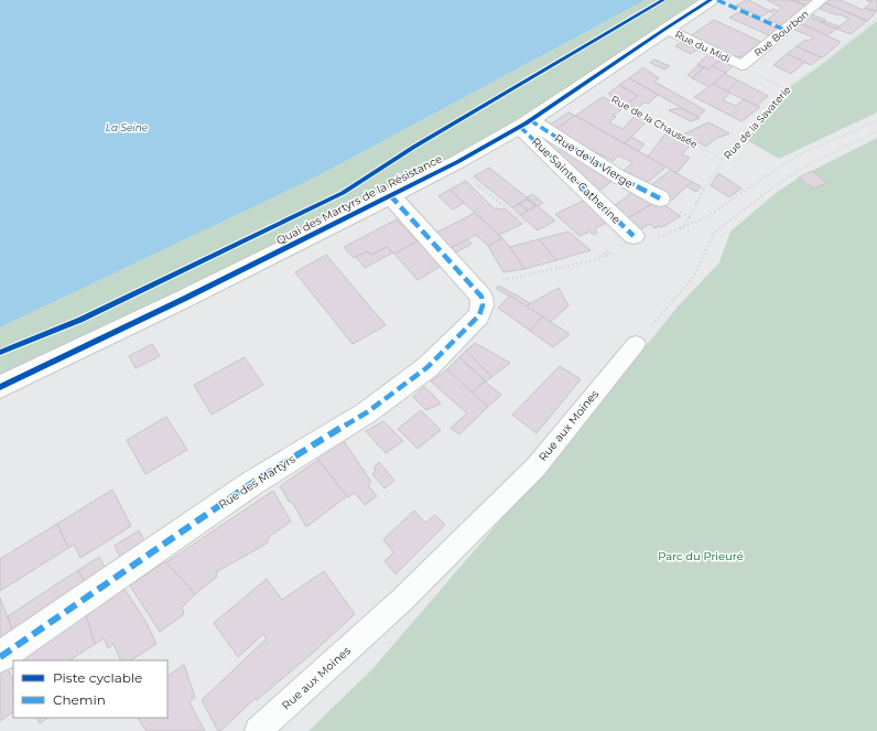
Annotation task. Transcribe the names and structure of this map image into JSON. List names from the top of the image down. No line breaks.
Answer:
{"streets":{"street":["Rue de la Vierge","Rue Sainte-Catherine","Quai des Martyrs de la Résistance","Rue des Martyrs"],"lane":["Rue Bourbon","Rue du Midi","Rue aux Moines"],"path":["Rue de la Chaussée","Rue de la Savaterie"]},"crossings":[["Rue Bourbon","Rue du Midi"],["Rue du Midi","Quai des Martyrs de la Résistance"],["Rue de la Chaussée","Rue de la Savaterie"],["Rue de la Chaussée","Quai des Martyrs de la Résistance"],["Rue de la Vierge","Rue Sainte-Catherine"],["Rue de la Vierge","Quai des Martyrs de la Résistance"],["Rue Sainte-Catherine","Quai des Martyrs de la Résistance"],["Quai des Martyrs de la Résistance","Rue des Martyrs"]],"water":["La Seine"],"parks":["Parc du Prieuré"],"legend":["Piste cyclable","Chemin"]}
